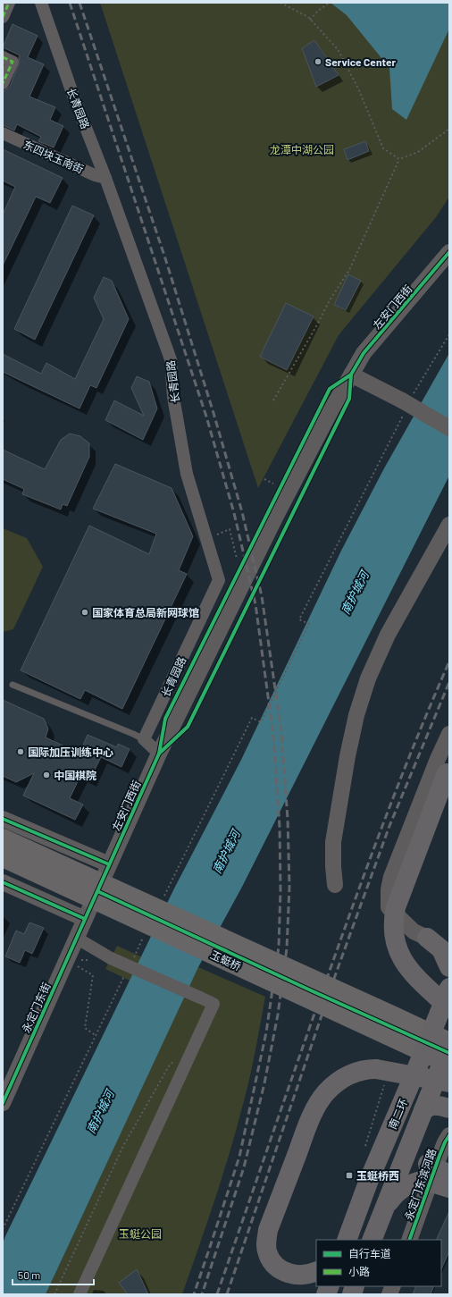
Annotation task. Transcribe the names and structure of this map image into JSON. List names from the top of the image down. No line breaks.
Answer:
{"streets":{"highway":["南二环"],"main road":["玉蜓桥"],"street":["长青园路","东四块玉南街","左安门西街","永定门东街","永定门东滨河路"]},"crossings":[["长青园路","东四块玉南街"],["左安门西街","永定门东街"]],"water":["南护城河"],"parks":["龙潭中湖公园","玉蜓公园"],"places":{"other":["Service Center","国家体育总局新网球馆","国际加压训练中心","中国棋院"],"transit":["玉蜓桥西"]},"legend":["自行车道","小路"],"scale_bar":"50 m"}
